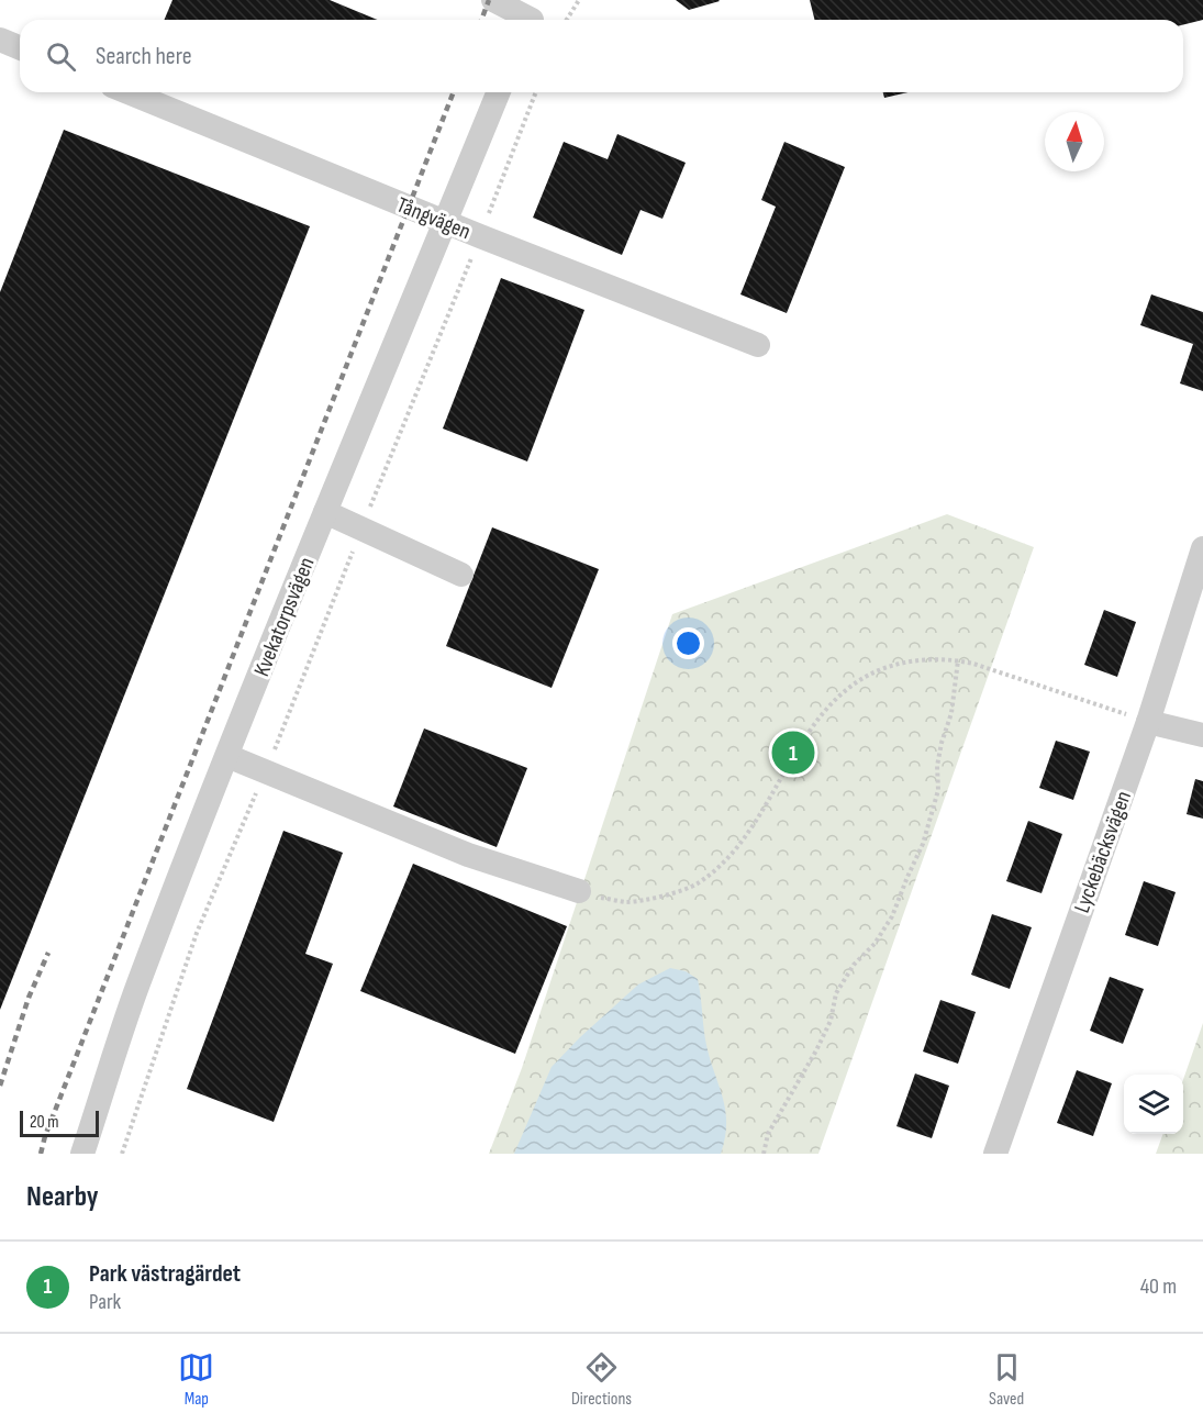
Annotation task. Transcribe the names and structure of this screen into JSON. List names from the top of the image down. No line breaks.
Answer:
{"streets":{"street":["Tångvägen","Kvekatorpsvägen","Lyckebäcksvägen"]},"crossings":[["Tångvägen","Kvekatorpsvägen"]],"scale_bar":"20 m","north":"top","page":{"search":"Search here","pins":"1","scale":"20 m","heading":"Nearby","list":[{"mark":"1","name":"Park västragärdet","note":"Park","value":"40 m"}],"nav":["Map","Directions","Saved"]}}
